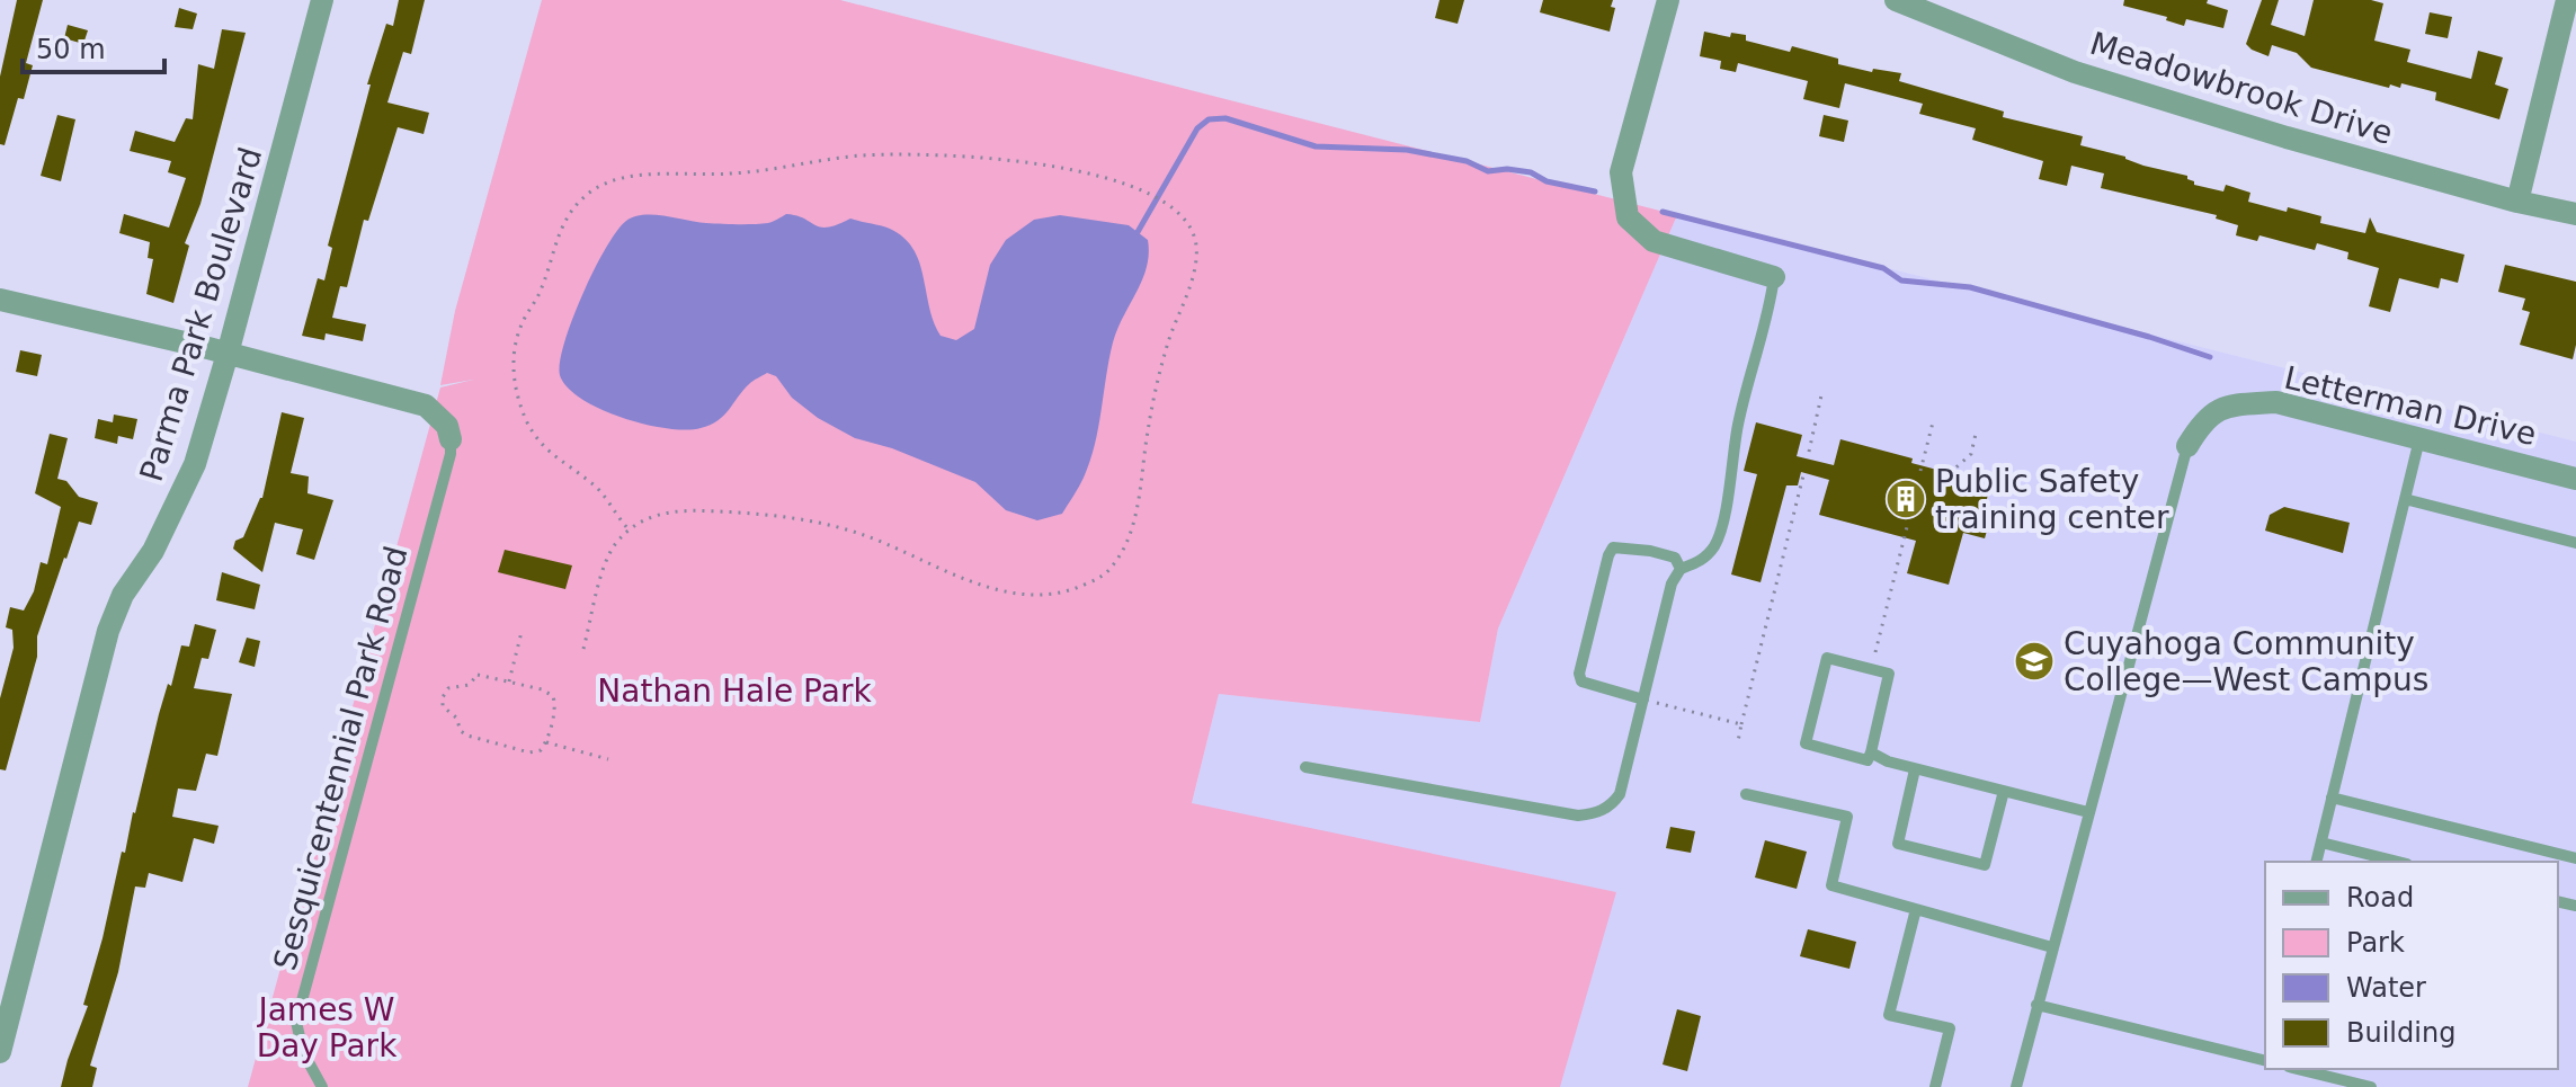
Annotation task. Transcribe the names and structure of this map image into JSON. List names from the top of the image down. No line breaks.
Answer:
{"streets":{"street":["Meadowbrook Drive","Parma Park Boulevard","Letterman Drive"],"lane":["Sesquicentennial Park Road"]},"parks":["Nathan Hale Park","James W Day Park"],"places":{"building":["Public Safety training center"],"school or university":["Cuyahoga Community College—West Campus"]},"legend":["Road","Park","Water","Building"],"scale_bar":"50 m"}
